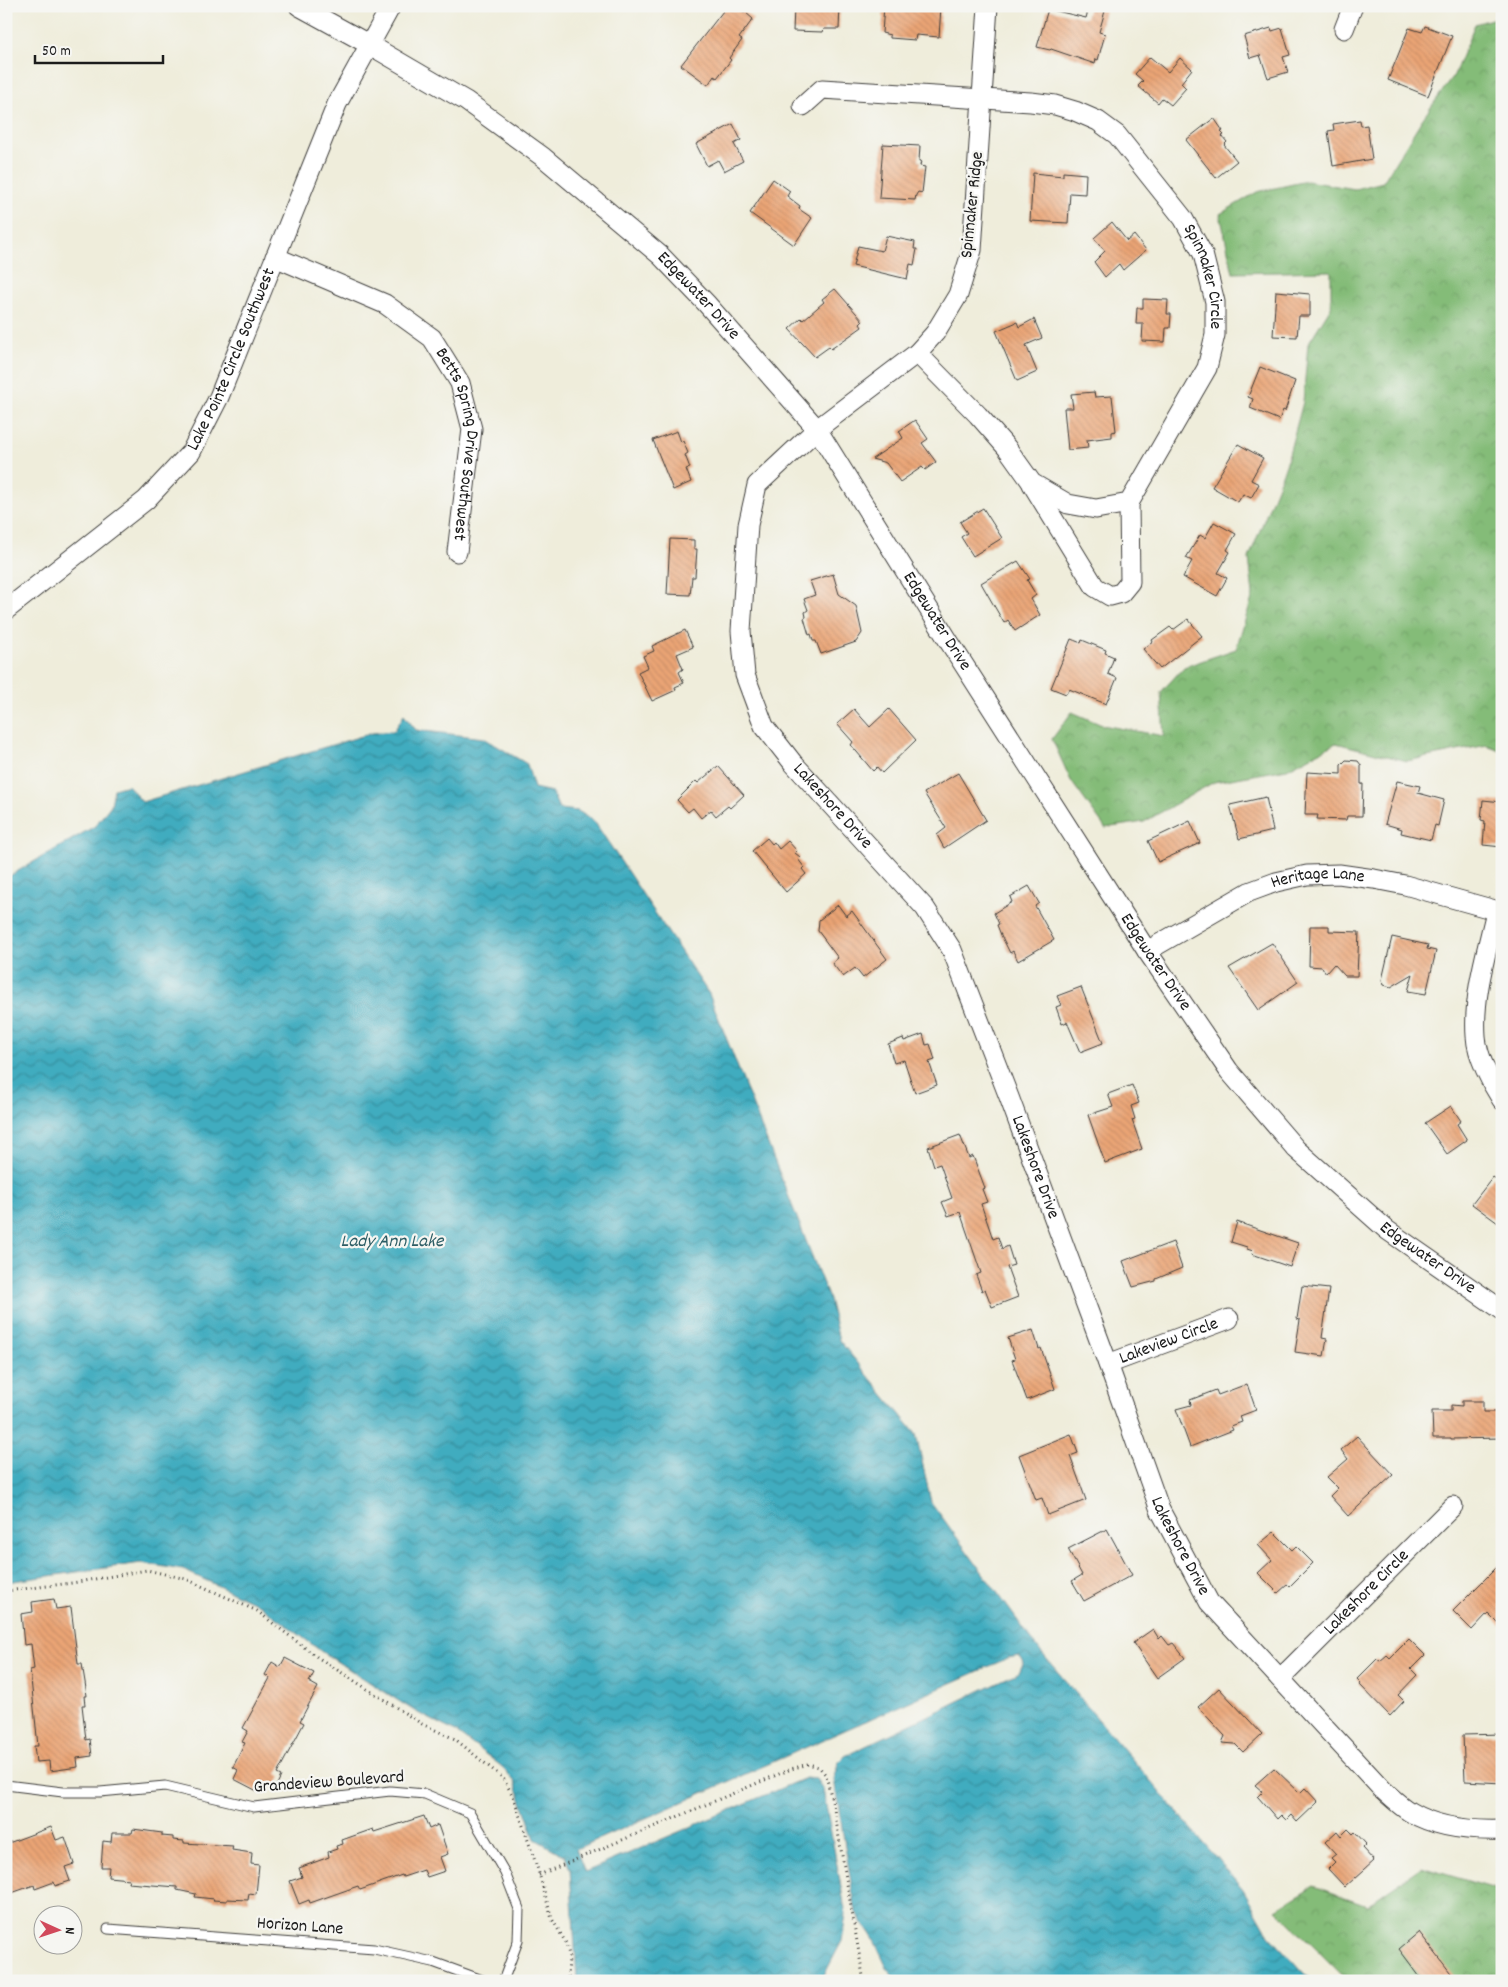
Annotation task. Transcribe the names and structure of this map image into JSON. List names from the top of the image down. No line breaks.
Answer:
{"streets":{"street":["Spinnaker Ridge","Spinnaker Circle","Edgewater Drive","Lake Pointe Circle Southwest","Betts Spring Drive Southwest","Lakeshore Drive","Heritage Lane","Lakeview Circle","Lakeshore Circle"],"lane":["Grandeview Boulevard","Horizon Lane"]},"crossings":[["Spinnaker Ridge","Spinnaker Circle"],["Spinnaker Ridge","Edgewater Drive"],["Spinnaker Ridge","Lakeshore Drive"],["Edgewater Drive","Lake Pointe Circle Southwest"],["Edgewater Drive","Lakeshore Drive"],["Edgewater Drive","Heritage Lane"],["Lake Pointe Circle Southwest","Betts Spring Drive Southwest"],["Lakeshore Drive","Lakeview Circle"],["Lakeshore Drive","Lakeshore Circle"]],"water":["Lady Ann Lake"],"scale_bar":"50 m","north":"right"}
